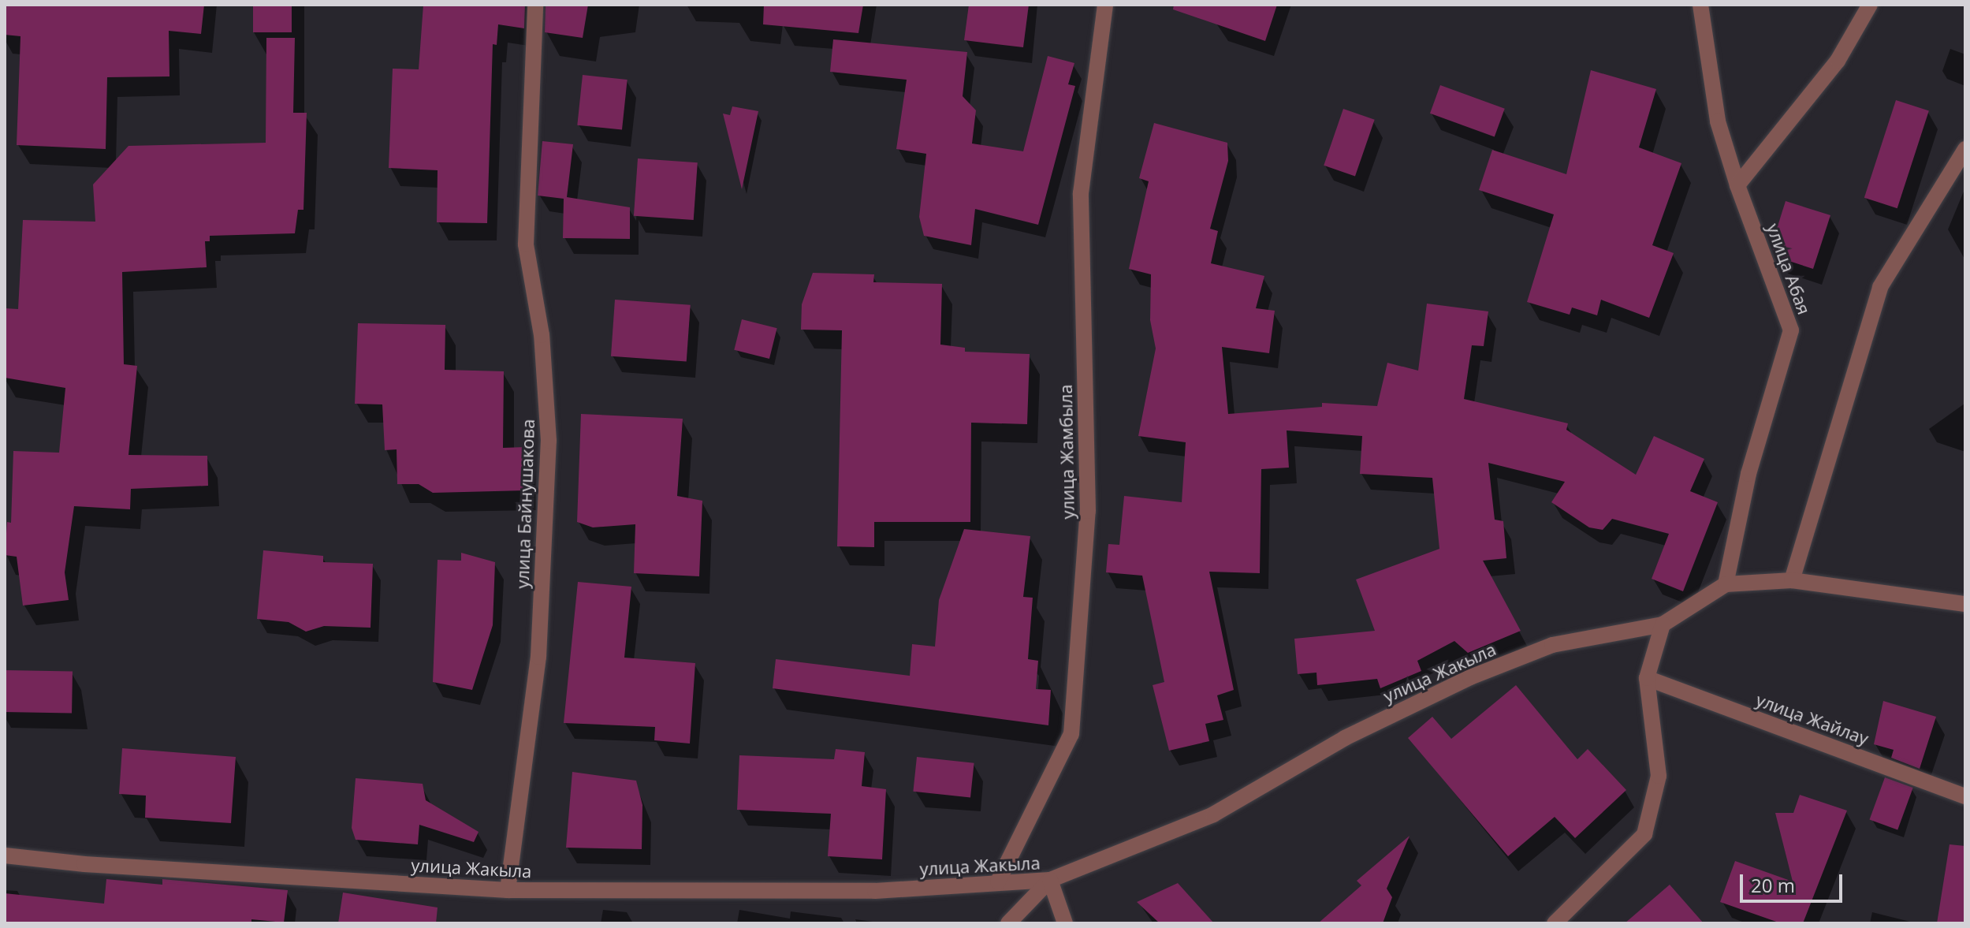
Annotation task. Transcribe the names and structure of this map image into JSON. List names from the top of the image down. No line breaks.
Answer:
{"streets":{"street":["улица Абая","улица Жамбыла","улица Байнушакова","улица Жакыла","улица Жайлау"]},"crossings":[["улица Абая","улица Жакыла"],["улица Жамбыла","улица Жакыла"],["улица Байнушакова","улица Жакыла"]],"scale_bar":"20 m"}
